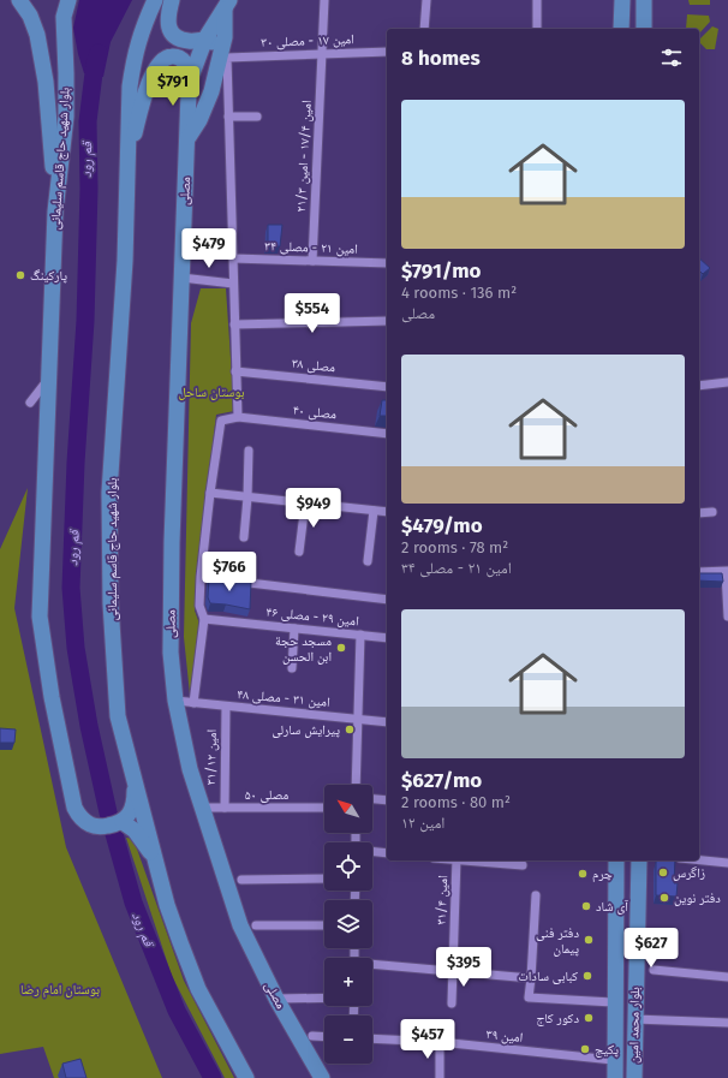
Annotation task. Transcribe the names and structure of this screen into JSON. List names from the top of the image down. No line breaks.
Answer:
{"streets":{"main road":["بلوار شهید حاج قاسم سلیمانی","مصلی","بلوار محمد امین"],"street":["امین ۱۷ - مصلی ۳۰","امین ۱۷/۴ - امین ۲۱/۳","امین ۲۱ - مصلی ۳۴","مصلی ۳۸","مصلی ۴۰","امین ۲۹ - مصلی ۴۶","امین ۳۱ - مصلی ۴۸","امین ۳۱/۱۲","مصلی ۵۰","امین ۳۱/۴","امین ۳۹"]},"crossings":[["امین ۱۷ - مصلی ۳۰","امین ۱۷/۴ - امین ۲۱/۳"],["امین ۱۷/۴ - امین ۲۱/۳","امین ۲۱ - مصلی ۳۴"],["مصلی","امین ۳۱ - مصلی ۴۸"],["مصلی","مصلی ۵۰"],["امین ۳۱ - مصلی ۴۸","امین ۳۱/۱۲"],["امین ۳۱/۱۲","مصلی ۵۰"],["بلوار محمد امین","امین ۳۹"]],"water":["قم رود"],"parks":["بوستان ساحل","بوستان امام رضا"],"places":["پارکینگ","مسجد حجة ابن الحسن","پیرایش سارلی","زاگرس","چرم","دفتر نوین","آی شاد","دفتر فنی پیمان","کبابی سادات","دکور کاج","پکیج"],"north":"top left","page":{"heading":"8 homes","price":["$791","$479","$554","$949","$766","$627","$395","$457"],"list":[{"name":"$791/mo","note":"4 rooms · 136 m² · مصلی"},{"name":"$479/mo","note":"2 rooms · 78 m² · امین ۲۱ - مصلی ۳۴"},{"name":"$627/mo","note":"2 rooms · 80 m² · امین ۱۲"}],"map_buttons":["+","−"]}}
